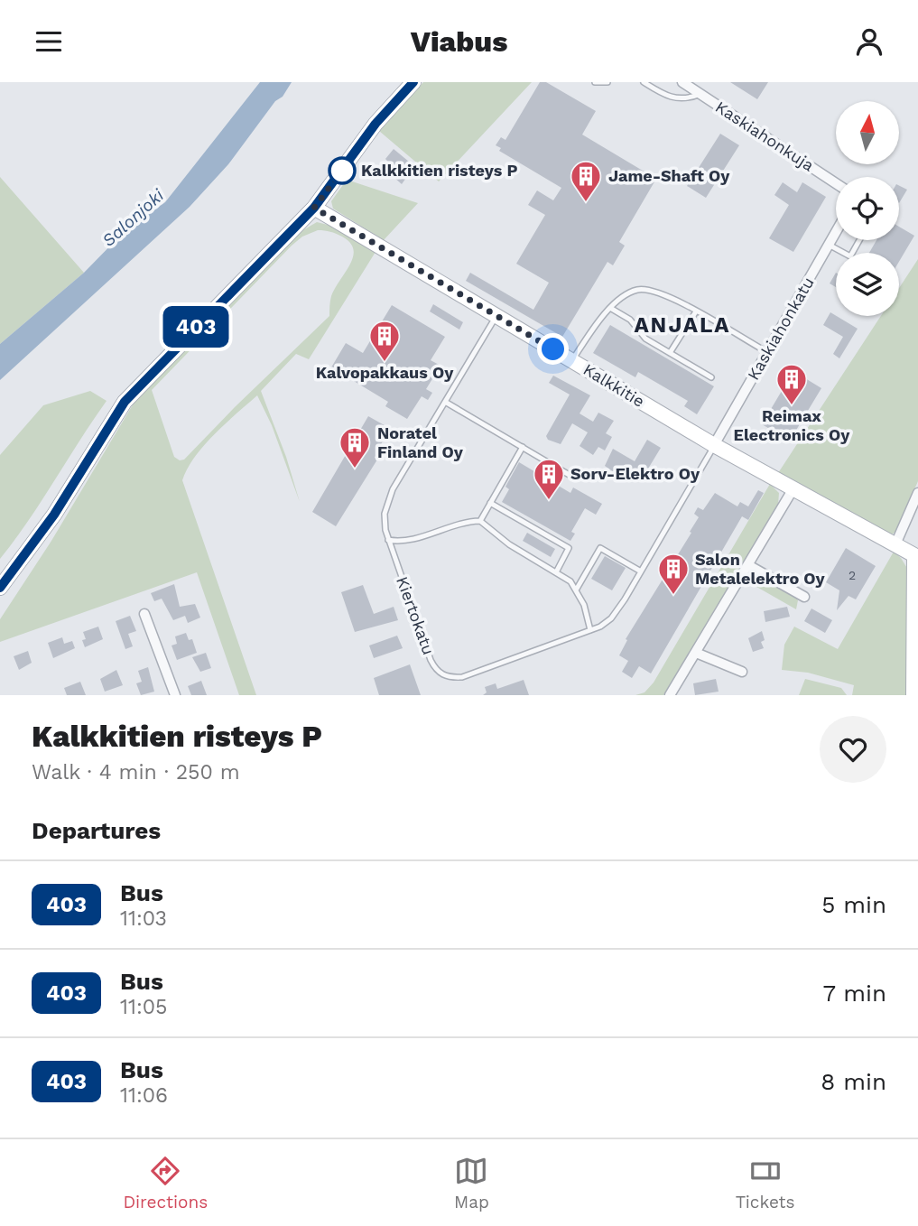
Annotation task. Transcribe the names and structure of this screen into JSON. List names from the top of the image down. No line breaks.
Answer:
{"streets":{"street":["Kaskiahonkuja","Kaskiahonkatu","Kalkkitie"],"lane":["Kiertokatu"]},"crossings":[["Kaskiahonkatu","Kalkkitie"],["Kaskiahonkatu","Kiertokatu"],["Kalkkitie","Kiertokatu"]],"districts":["ANJALA"],"water":["Salonjoki"],"places":{"other":["Kalkkitien risteys P"],"building":["Jame-Shaft Oy","Kalvopakkaus Oy","Reimax Electronics Oy","Noratel Finland Oy","Sorv-Elektro Oy","Salon Metalelektro Oy"]},"lines":["bus line 403"],"house_numbers":["2"],"north":"top","page":{"header":"Viabus","on_map":"403","heading":[["Kalkkitien risteys P","Walk · 4 min · 250 m"],"Departures"],"list":[{"mark":"403","name":"Bus","note":"11:03","value":"5 min"},{"mark":"403","name":"Bus","note":"11:05","value":"7 min"},{"mark":"403","name":"Bus","note":"11:06","value":"8 min"}],"tabs":["Directions","Map","Tickets"]}}
